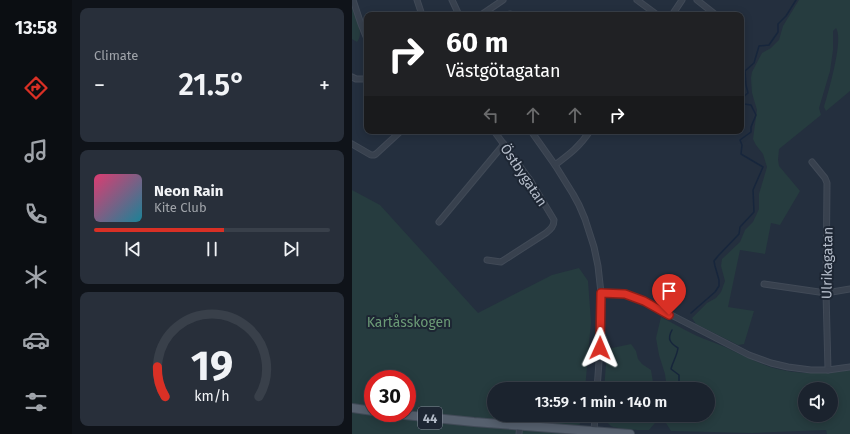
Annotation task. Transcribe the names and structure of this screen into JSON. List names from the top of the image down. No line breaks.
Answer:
{"streets":{"main road":["44"],"street":["Östbygatan","Ulrikagatan"]},"parks":["Kartåsskogen"],"page":{"tabs":"13:58","tile":"Climate","turn":["60 m","Västgötagatan"],"heat":["−","21.5°","+"],"song":["Neon Rain","Kite Club"],"limit":"30","trip":"13:59 · 1 min · 140 m","gauge":["19","km/h"]}}
